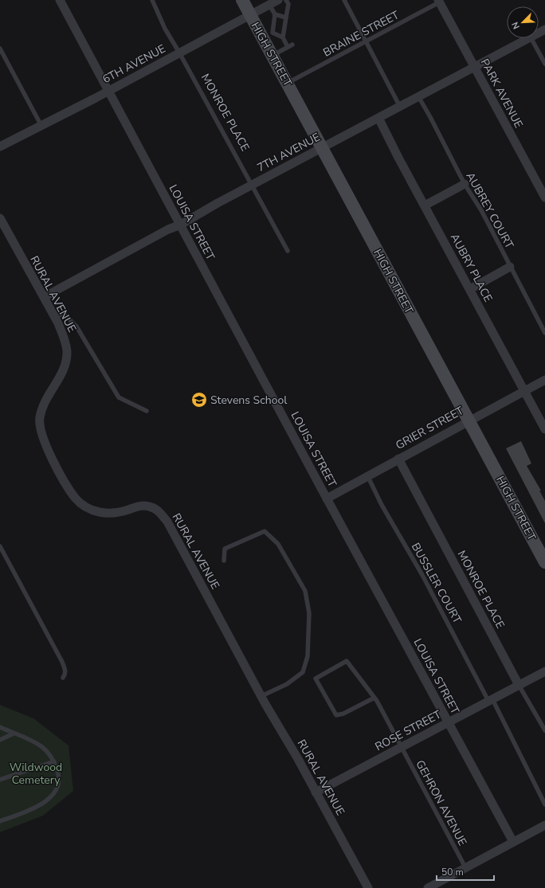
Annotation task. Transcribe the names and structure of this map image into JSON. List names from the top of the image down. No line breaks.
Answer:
{"streets":{"main road":["HIGH STREET"],"street":["6TH AVENUE","PARK AVENUE","MONROE PLACE","7TH AVENUE","LOUISA STREET","AUBRY PLACE","RURAL AVENUE","GRIER STREET","ROSE STREET"],"lane":["BRAINE STREET","AUBREY COURT","BUSSLER COURT","GEHRON AVENUE"]},"crossings":[["BRAINE STREET","HIGH STREET"],["BRAINE STREET","PARK AVENUE"],["HIGH STREET","6TH AVENUE"],["HIGH STREET","7TH AVENUE"],["HIGH STREET","GRIER STREET"],["6TH AVENUE","MONROE PLACE"],["6TH AVENUE","LOUISA STREET"],["PARK AVENUE","7TH AVENUE"],["MONROE PLACE","7TH AVENUE"],["MONROE PLACE","GRIER STREET"],["MONROE PLACE","ROSE STREET"],["7TH AVENUE","AUBREY COURT"],["7TH AVENUE","LOUISA STREET"],["7TH AVENUE","AUBRY PLACE"],["7TH AVENUE","RURAL AVENUE"],["LOUISA STREET","GRIER STREET"],["LOUISA STREET","ROSE STREET"],["AUBRY PLACE","GRIER STREET"],["RURAL AVENUE","ROSE STREET"],["GRIER STREET","BUSSLER COURT"],["BUSSLER COURT","ROSE STREET"],["ROSE STREET","GEHRON AVENUE"]],"parks":["Wildwood Cemetery"],"places":{"school or university":["Stevens School"]},"scale_bar":"50 m","north":"bottom left"}
